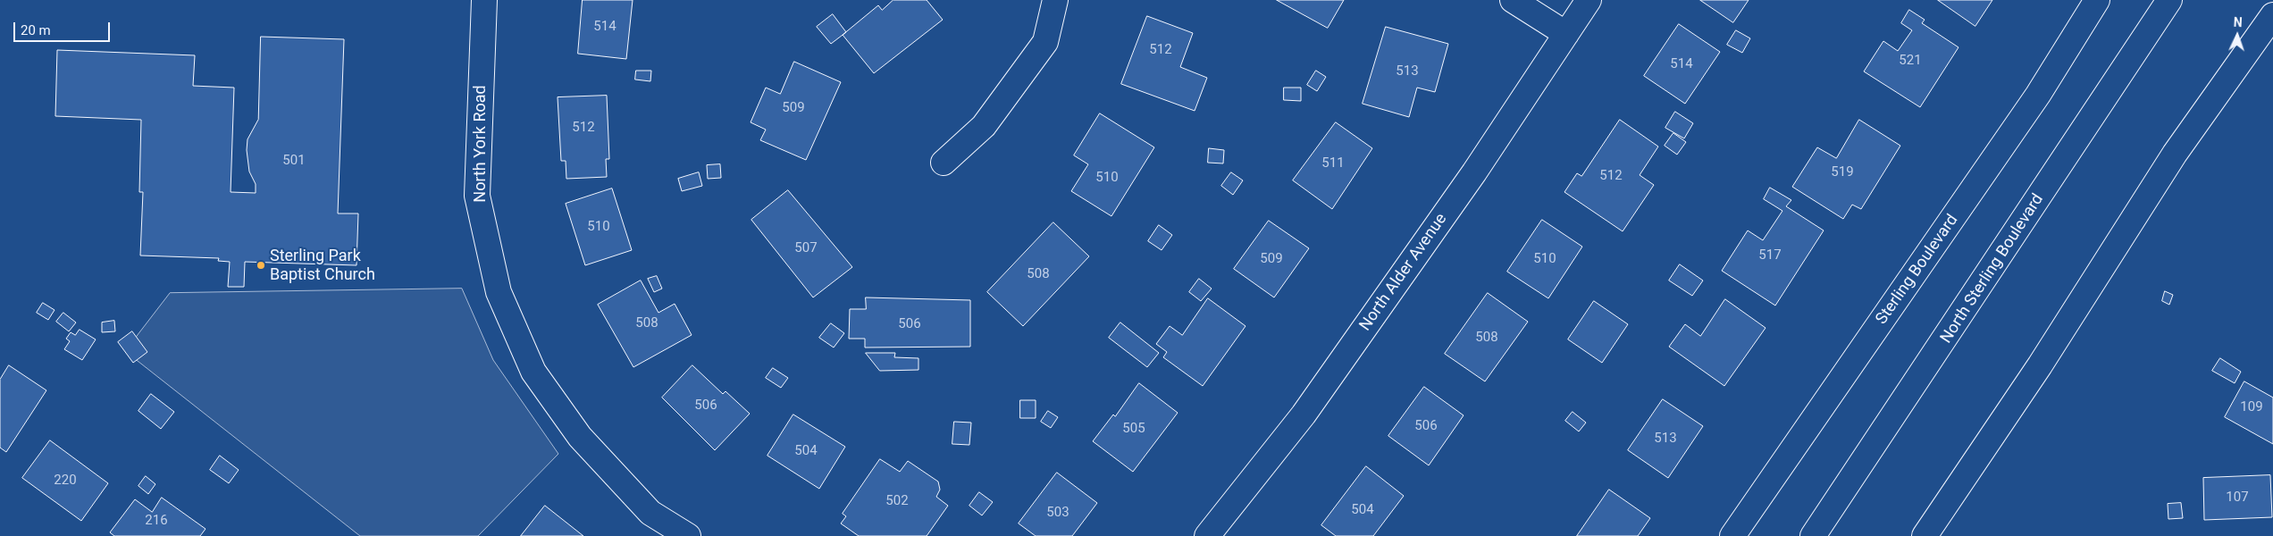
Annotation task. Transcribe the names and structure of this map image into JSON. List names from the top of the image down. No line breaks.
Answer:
{"streets":{"street":["North York Road","North Sterling Boulevard","Sterling Boulevard","North Alder Avenue"]},"places":["Sterling Park Baptist Church"],"house_numbers":["514","512","521","514","513","509","512","501","511","519","512","510","510","507","517","509","510","508","508","506","508","506","109","506","505","513","504","220","107","502","504","503","216"],"scale_bar":"20 m","north":"top"}
